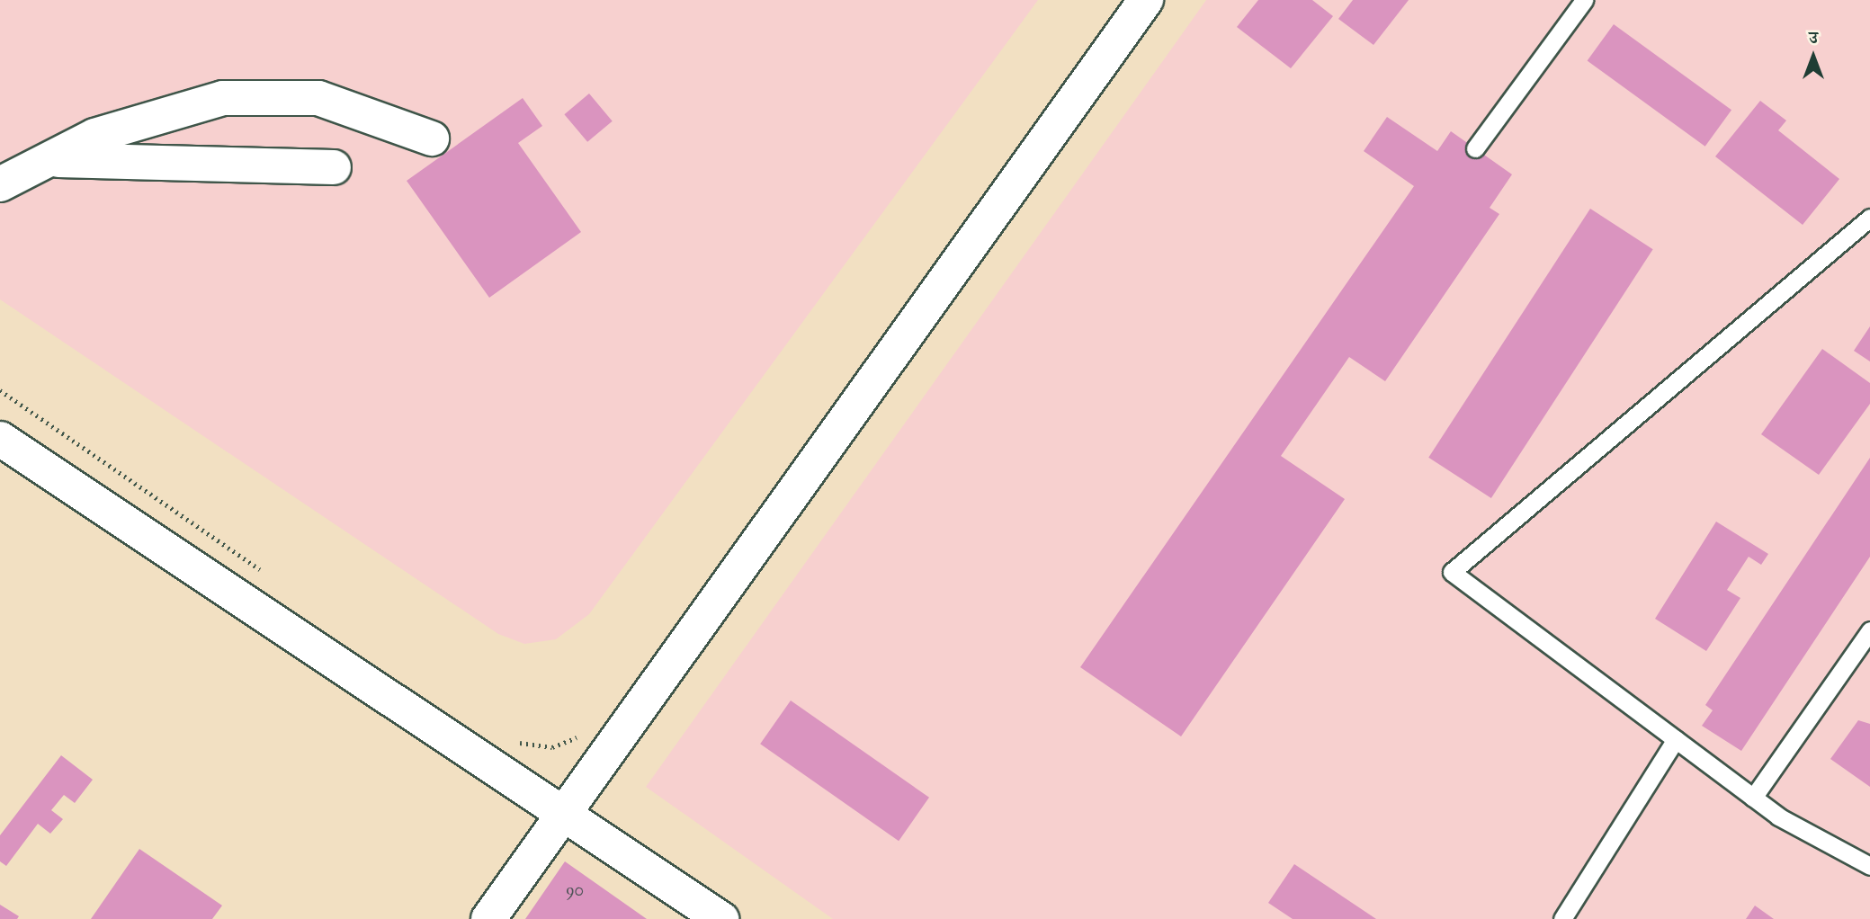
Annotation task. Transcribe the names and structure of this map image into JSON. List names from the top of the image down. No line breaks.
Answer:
{"house_numbers":["90"],"north":"top"}
